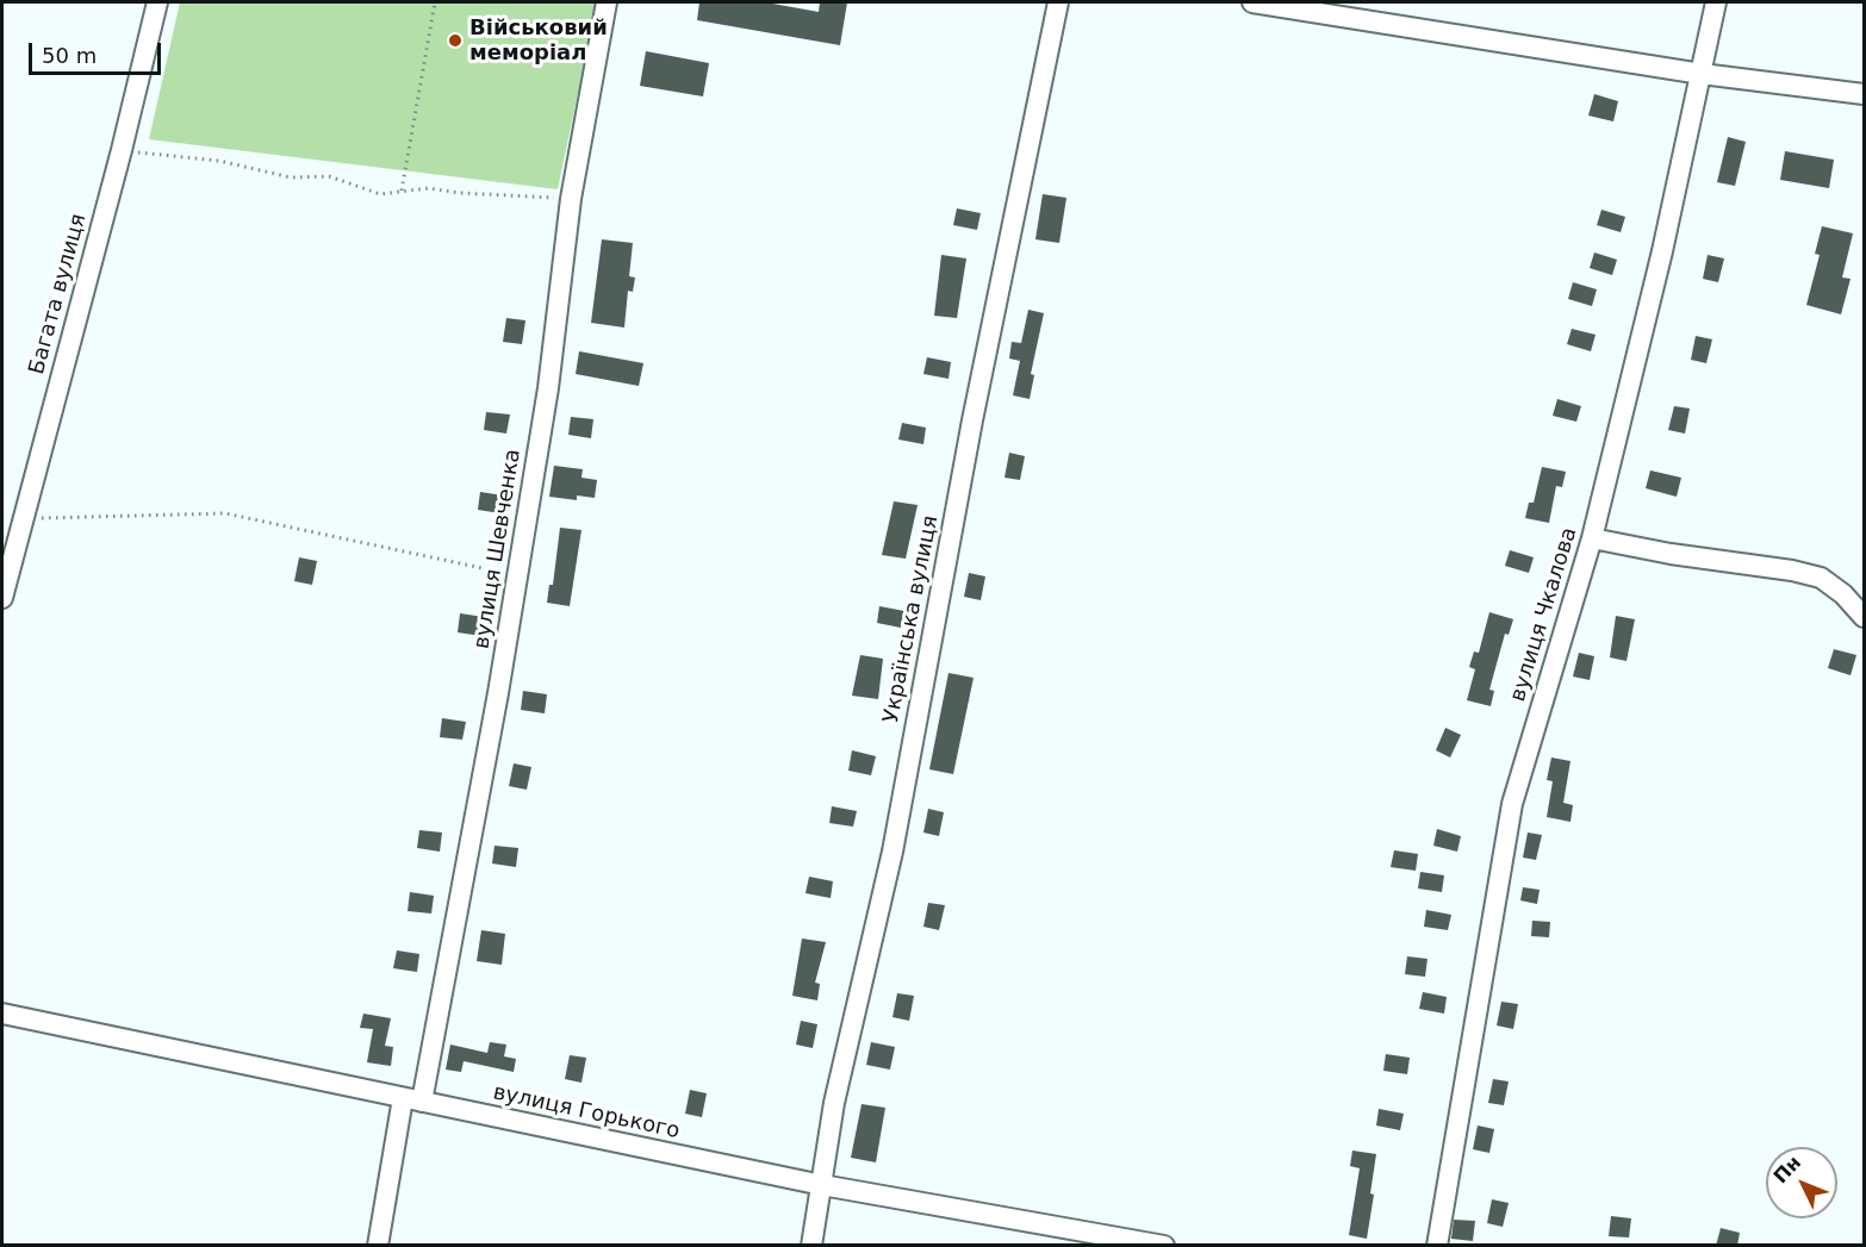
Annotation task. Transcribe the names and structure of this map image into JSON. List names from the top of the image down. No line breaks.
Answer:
{"streets":{"street":["Багата вулиця","вулиця Шевченка","вулиця Чкалова","Українська вулиця","вулиця Горького"]},"crossings":[["вулиця Шевченка","вулиця Горького"],["Українська вулиця","вулиця Горького"]],"places":["Військовий меморіал"],"scale_bar":"50 m","north":"top left"}
